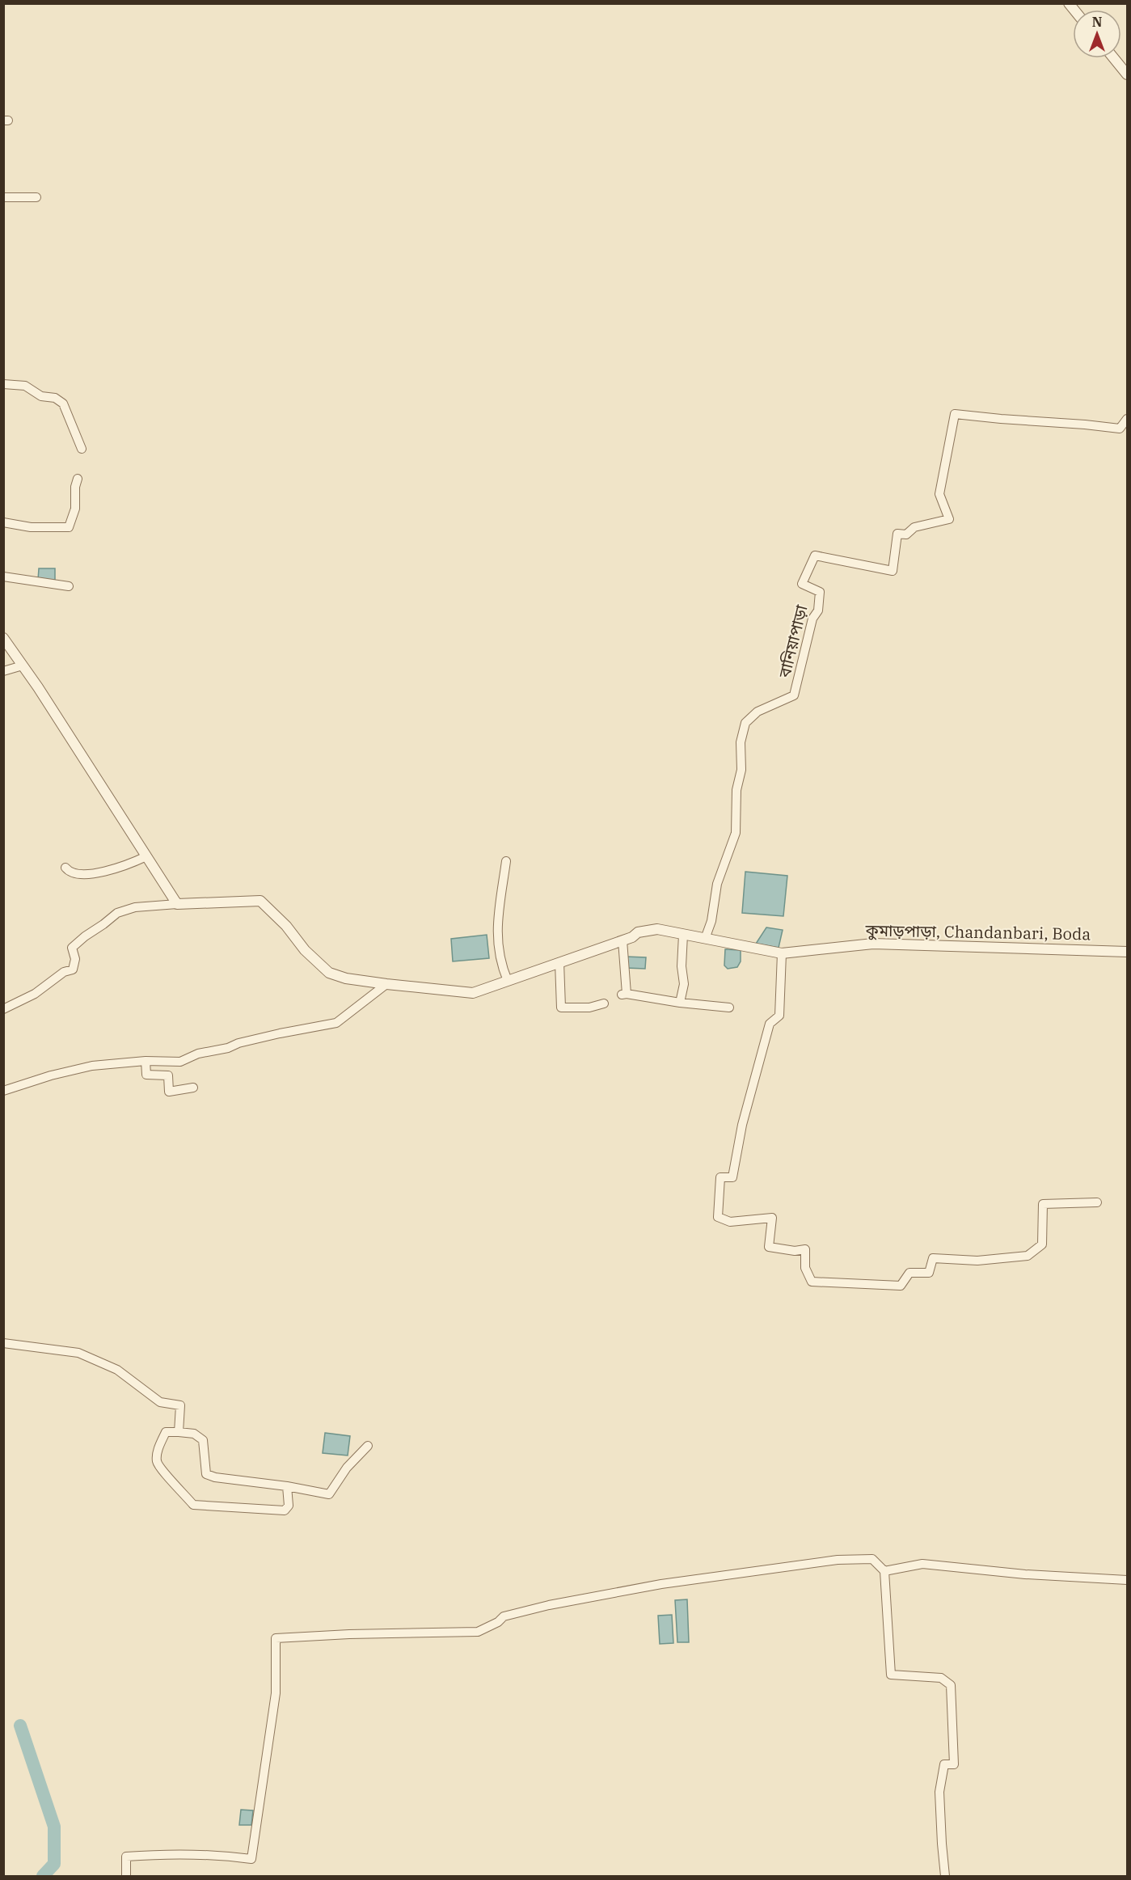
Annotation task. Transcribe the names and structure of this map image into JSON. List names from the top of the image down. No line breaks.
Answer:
{"streets":{"street":["বানিয়াপাড়া","কুমাড়পাড়া, Chandanbari, Boda"]},"crossings":[["বানিয়াপাড়া","কুমাড়পাড়া, Chandanbari, Boda"]],"north":"top"}
